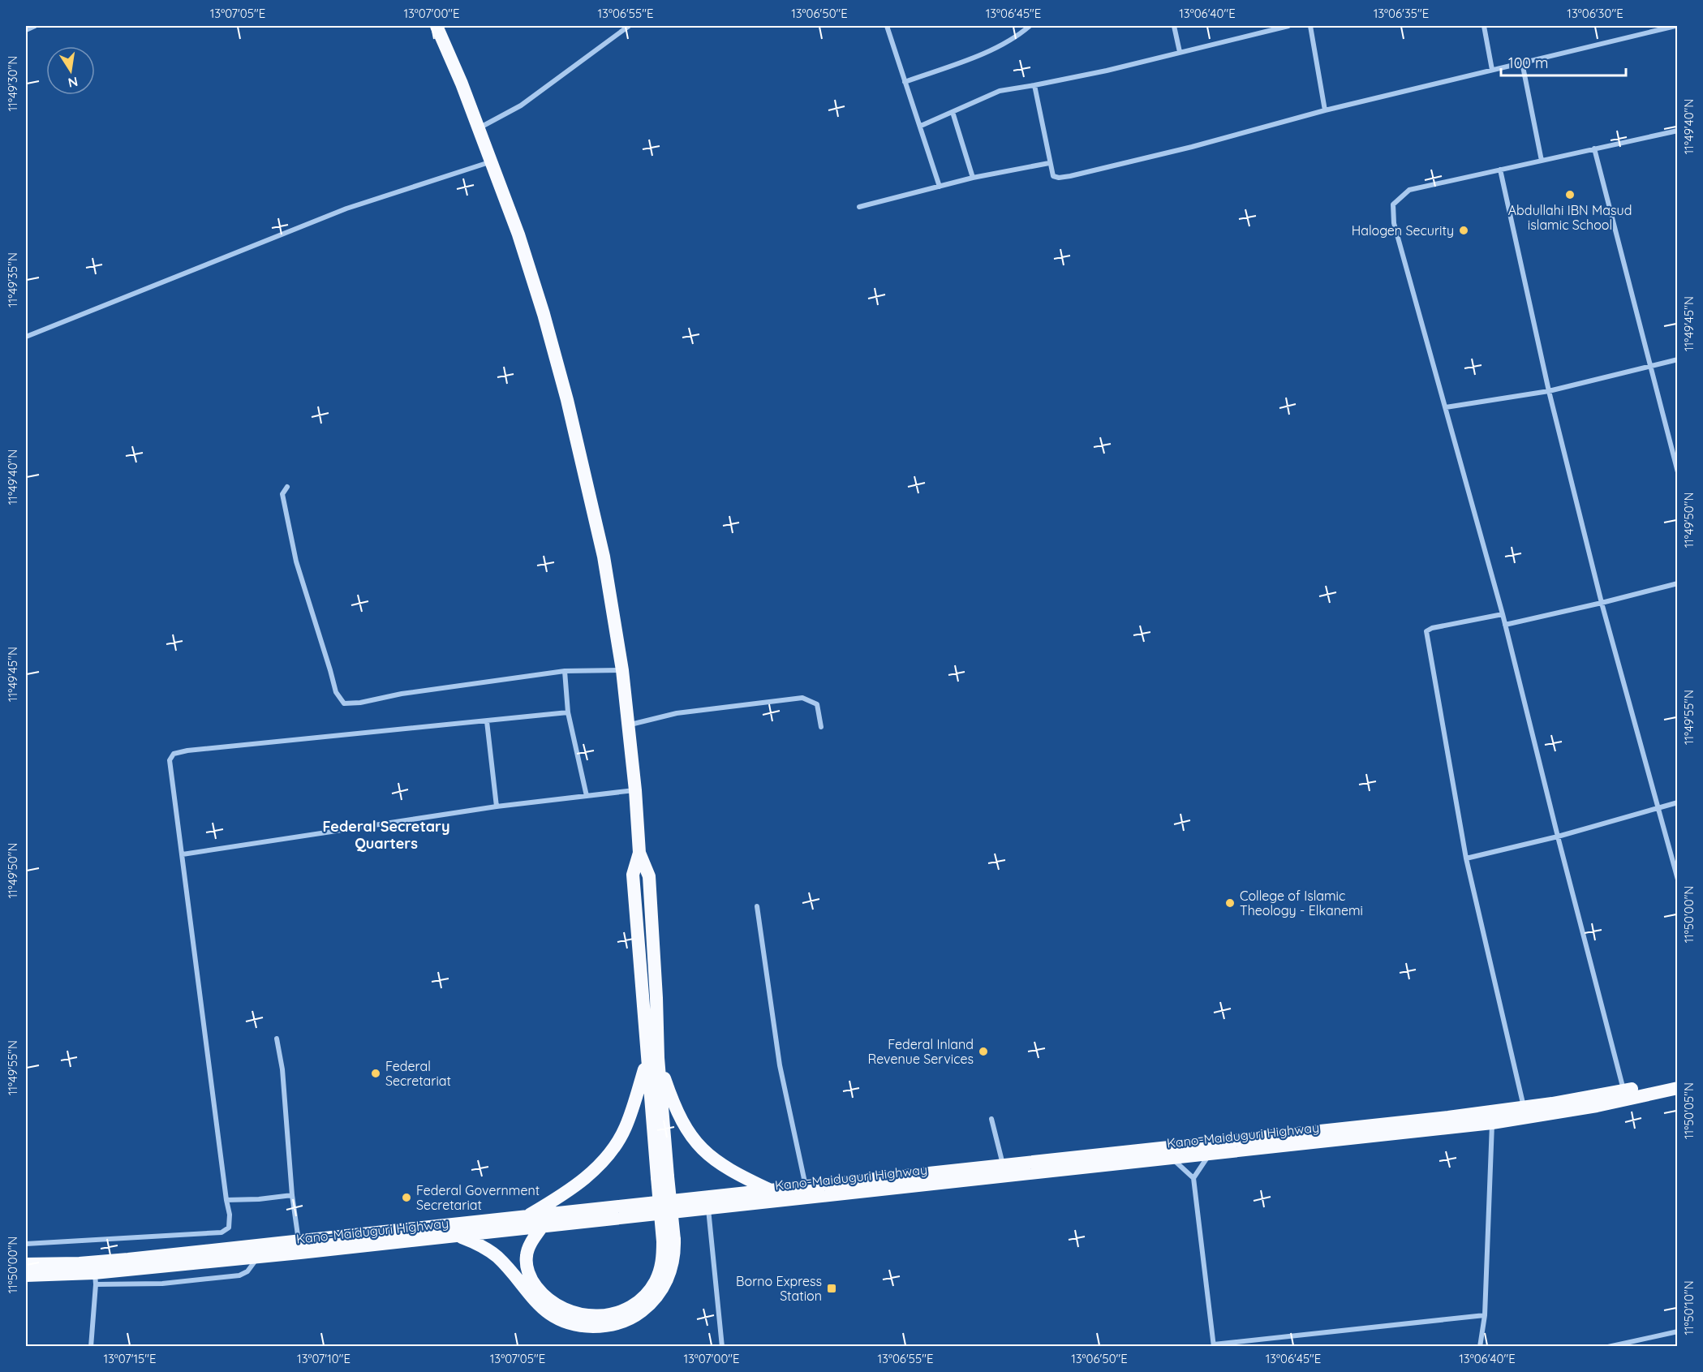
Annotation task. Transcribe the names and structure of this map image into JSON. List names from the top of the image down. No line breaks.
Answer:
{"streets":{"highway":["Kano-Maiduguri Highway"]},"districts":["Federal Secretary Quarters"],"places":{"other":["Abdullahi IBN Masud islamic School","Halogen Security","College of Islamic Theology - Elkanemi","Federal Inland Revenue Services","Federal Secretariat","Federal Government Secretariat"],"transit":["Borno Express Station"]},"scale_bar":"100 m","north":"bottom","coordinates":["13°07'05\"E","13°07'00\"E","13°06'55\"E","13°06'50\"E","13°06'45\"E","13°06'40\"E","13°06'35\"E","13°06'30\"E","11°49'30\"N","11°49'40\"N","11°49'35\"N","11°49'45\"N","11°49'50\"N","11°49'55\"N","11°50'00\"N","11°50'05\"N","11°50'10\"N","13°07'15\"E","13°07'10\"E"]}
